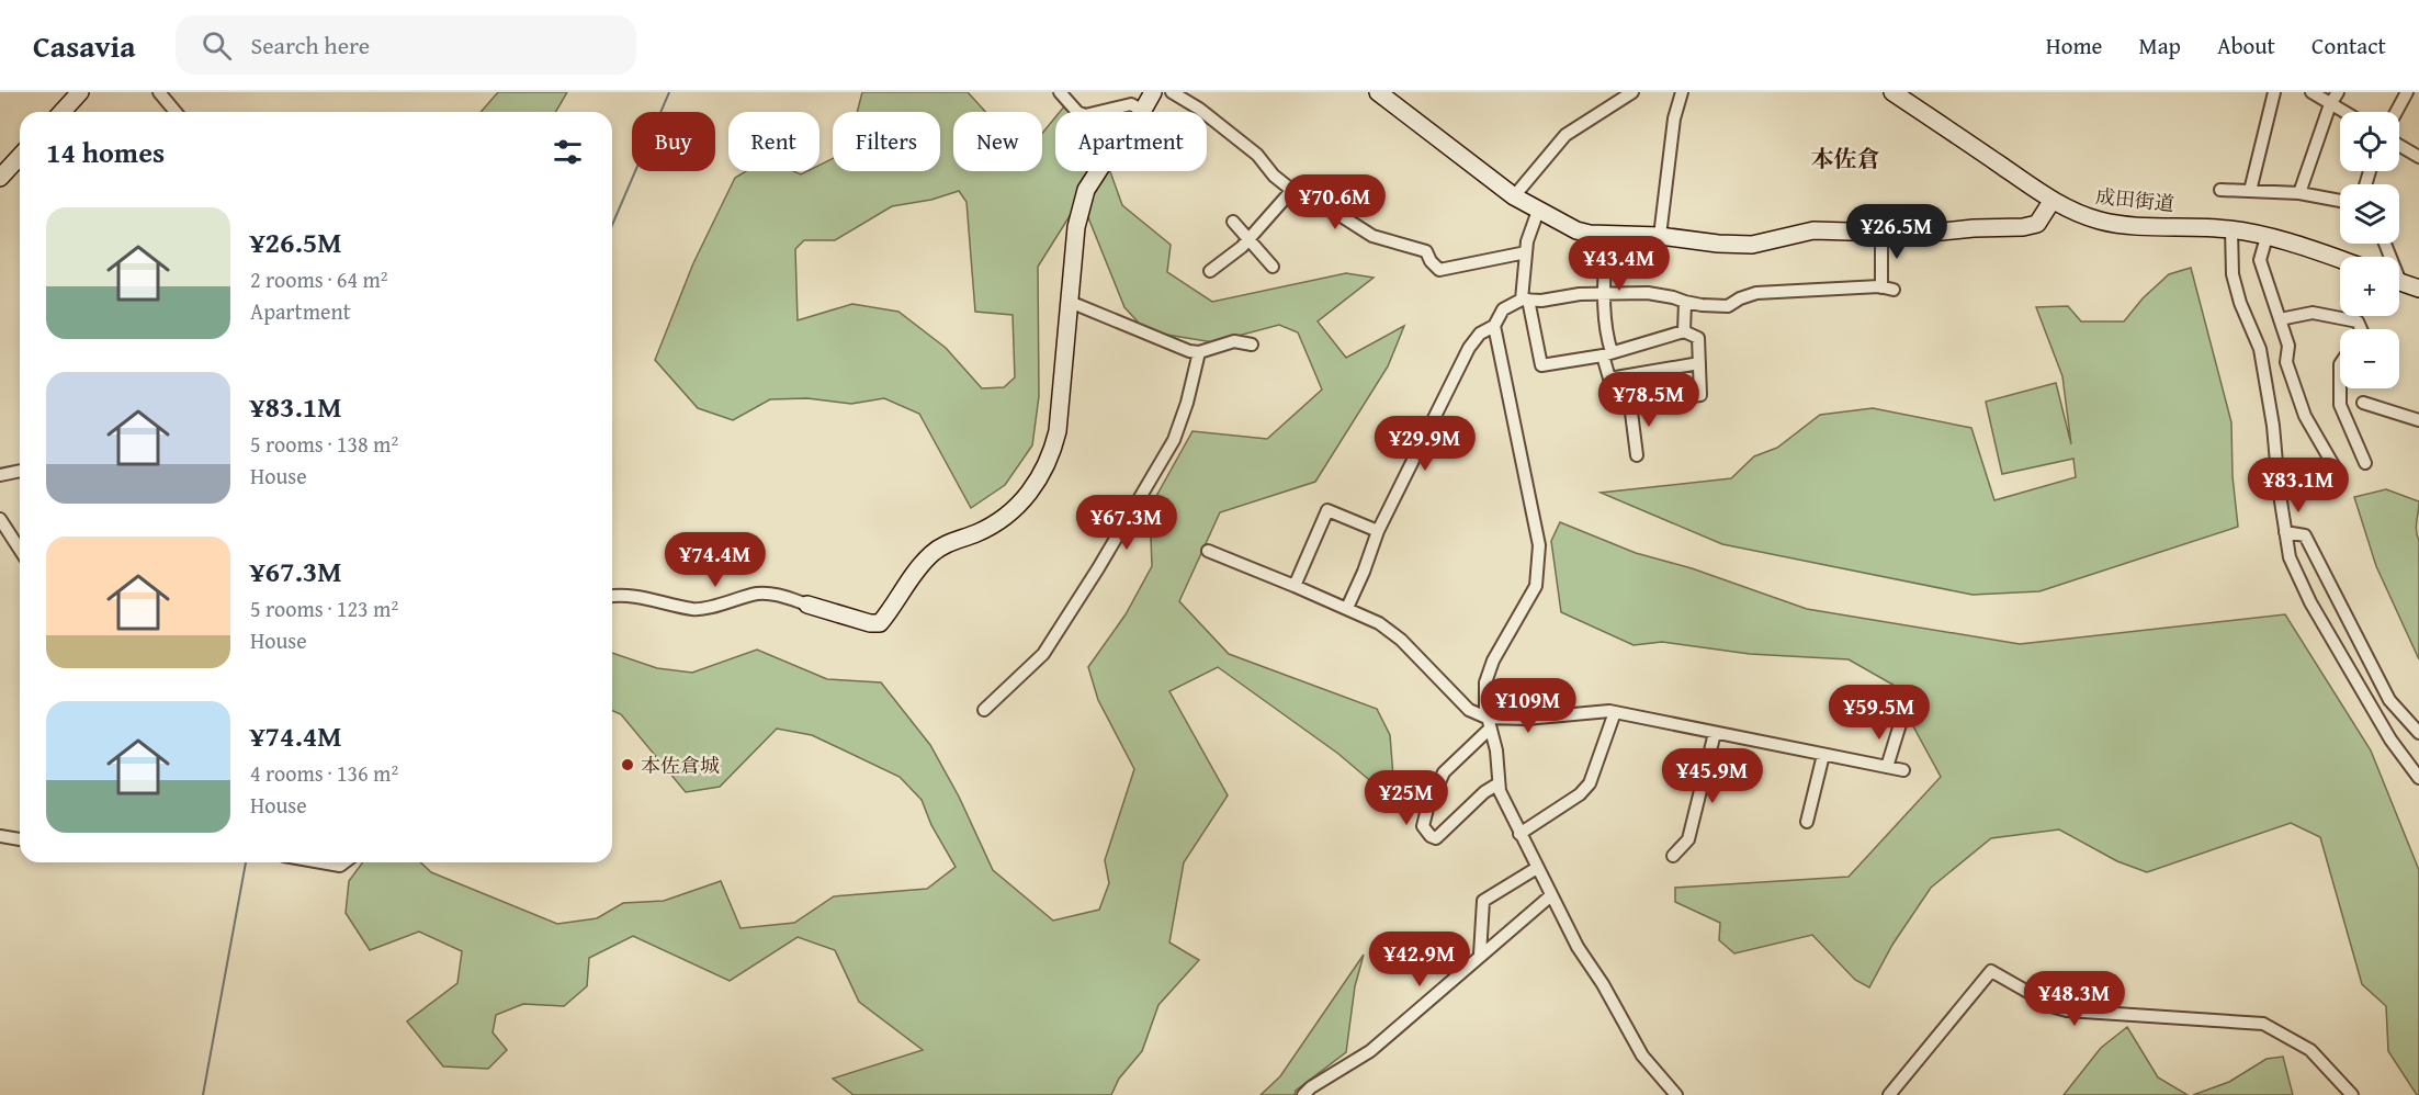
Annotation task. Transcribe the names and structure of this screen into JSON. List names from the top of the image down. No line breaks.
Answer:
{"streets":{"street":["成田街道"]},"districts":["本佐倉"],"places":["本佐倉城"],"page":{"header":"Casavia","search":"Search here","nav":["Home","Map","About","Contact"],"map_buttons":["+","−"],"chip":["Buy","Rent","Filters","New","Apartment"],"heading":"14 homes","price":["¥70.6M","¥26.5M","¥43.4M","¥78.5M","¥29.9M","¥83.1M","¥67.3M","¥74.4M","¥109M","¥59.5M","¥45.9M","¥25M","¥42.9M","¥48.3M"],"list":[{"name":"¥26.5M","note":"2 rooms · 64 m² · Apartment"},{"name":"¥83.1M","note":"5 rooms · 138 m² · House"},{"name":"¥67.3M","note":"5 rooms · 123 m² · House"},{"name":"¥74.4M","note":"4 rooms · 136 m² · House"}]}}
